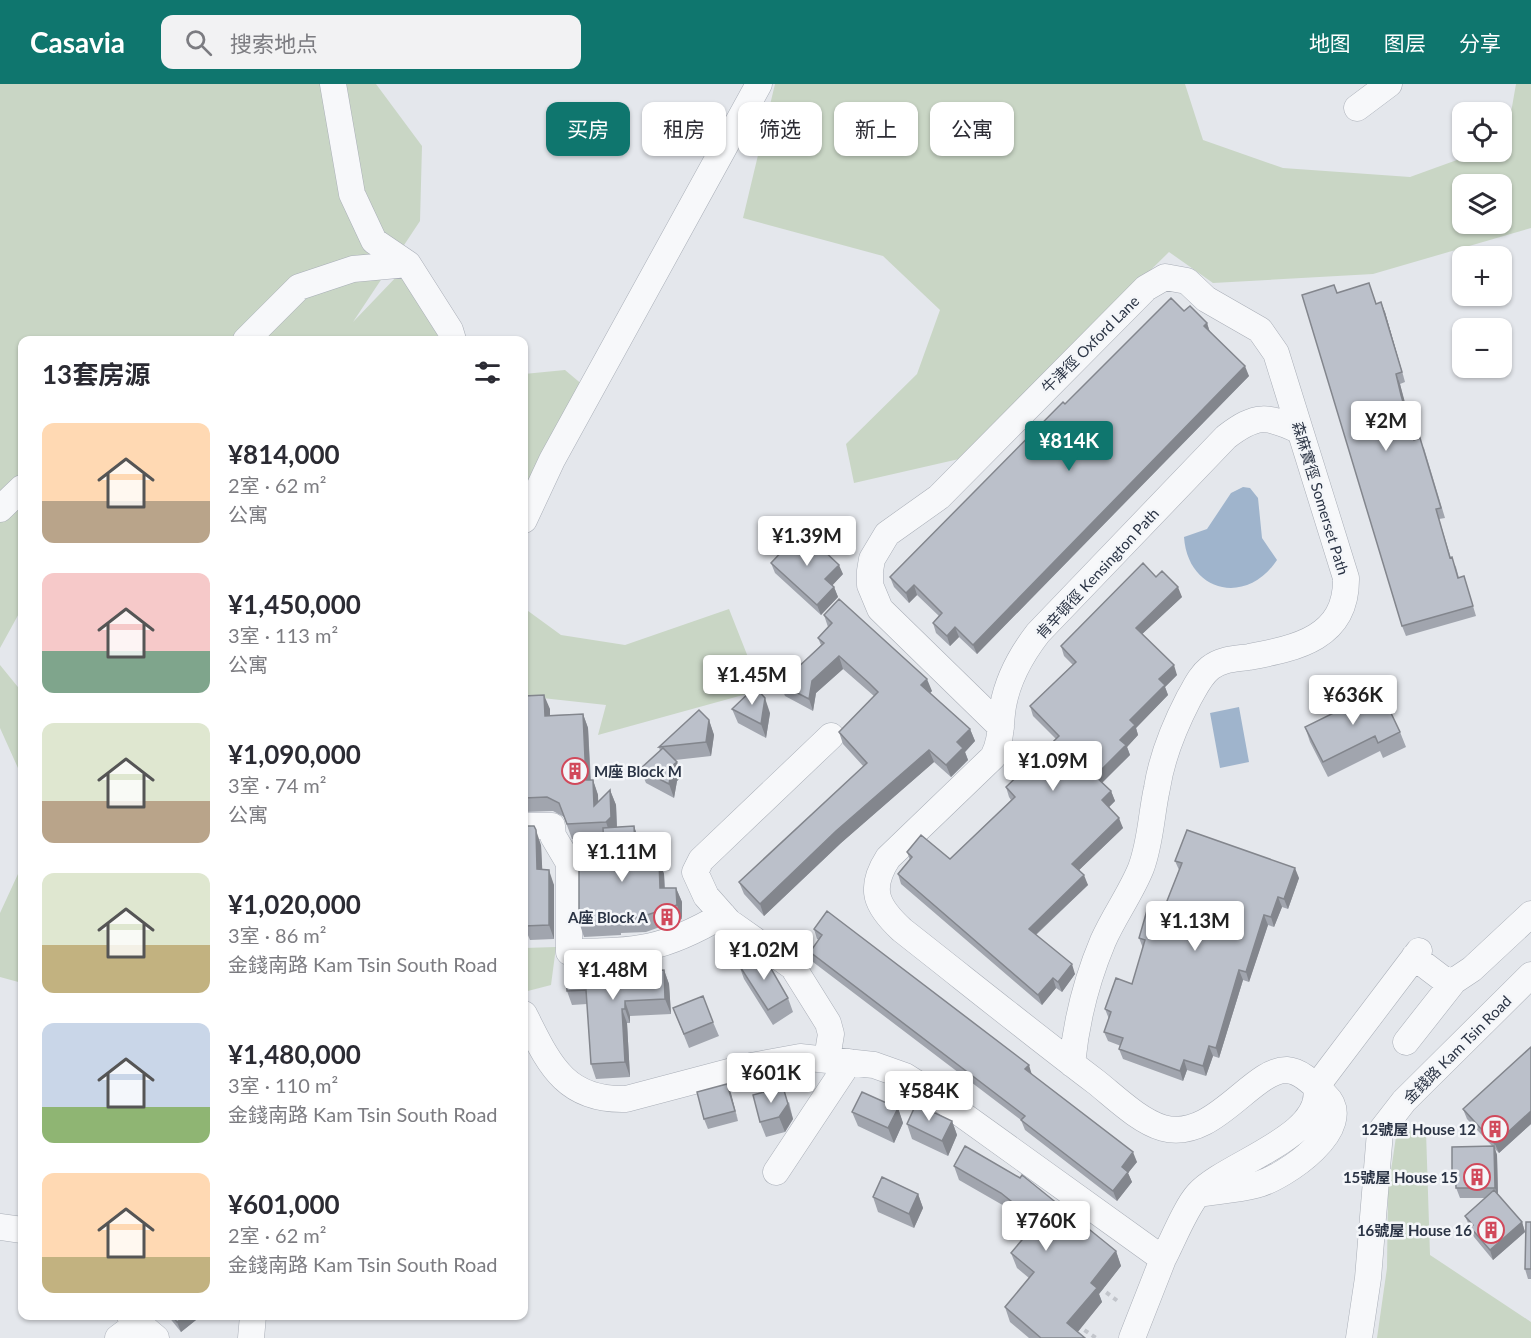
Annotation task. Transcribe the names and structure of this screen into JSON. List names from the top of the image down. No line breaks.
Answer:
{"streets":{"street":["牛津徑 Oxford Lane","森麻實徑 Somerset Path","肯辛頓徑 Kensington Path","金錢路 Kam Tsin Road"]},"crossings":[["牛津徑 Oxford Lane","森麻實徑 Somerset Path"],["牛津徑 Oxford Lane","肯辛頓徑 Kensington Path"],["森麻實徑 Somerset Path","肯辛頓徑 Kensington Path"]],"places":{"building":["M座 Block M","A座 Block A","12號屋 House 12","15號屋 House 15","16號屋 House 16"]},"page":{"header":"Casavia","search":"搜索地点","nav":["地图","图层","分享"],"map_buttons":["+","−"],"chip":["买房","租房","筛选","新上","公寓"],"heading":"13套房源","price":["¥2M","¥814K","¥1.39M","¥1.45M","¥636K","¥1.09M","¥1.11M","¥1.13M","¥1.02M","¥1.48M","¥601K","¥584K","¥760K"],"list":[{"name":"¥814,000","note":"2室 · 62 m² · 公寓"},{"name":"¥1,450,000","note":"3室 · 113 m² · 公寓"},{"name":"¥1,090,000","note":"3室 · 74 m² · 公寓"},{"name":"¥1,020,000","note":"3室 · 86 m² · 金錢南路 Kam Tsin South Road"},{"name":"¥1,480,000","note":"3室 · 110 m² · 金錢南路 Kam Tsin South Road"},{"name":"¥601,000","note":"2室 · 62 m² · 金錢南路 Kam Tsin South Road"}]}}
